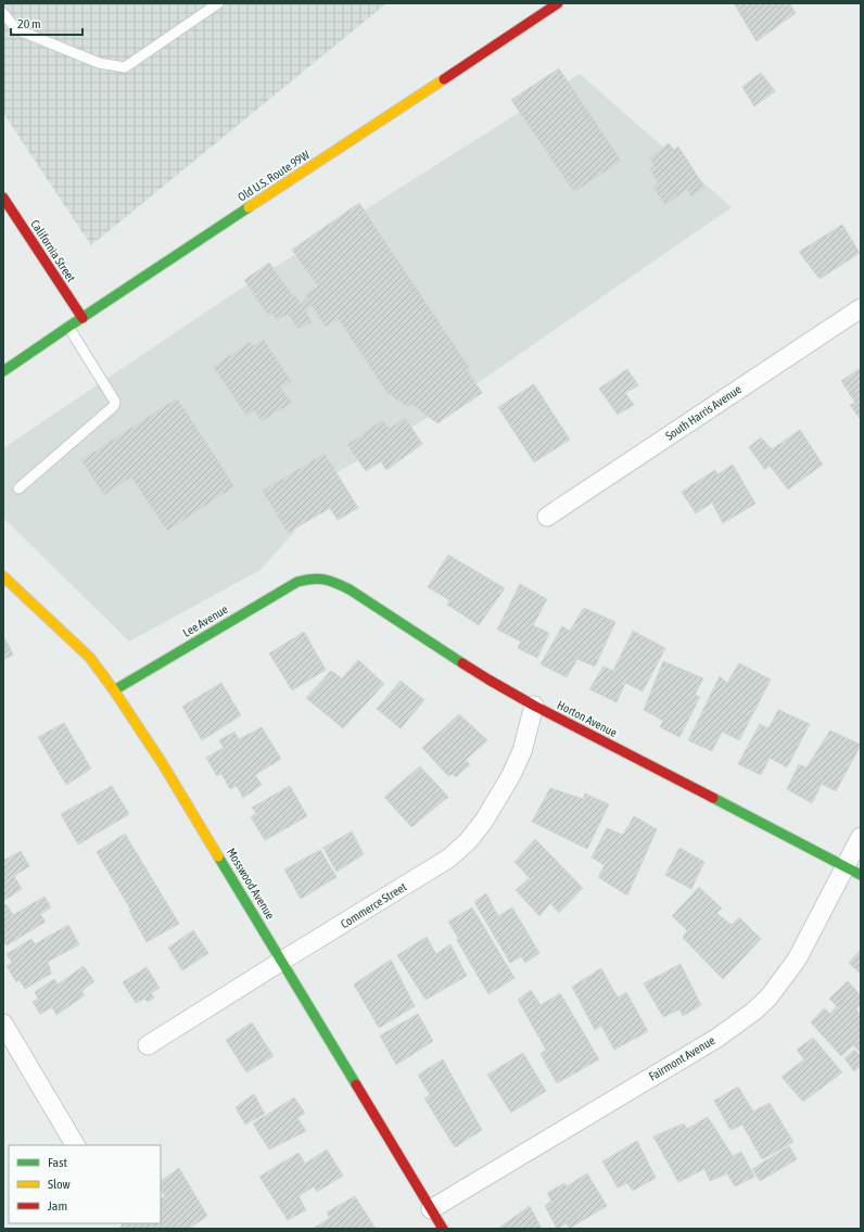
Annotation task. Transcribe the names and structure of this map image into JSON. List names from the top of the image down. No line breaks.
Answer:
{"streets":{"street":["Old U.S. Route 99W","California Street","South Harris Avenue","Lee Avenue","Horton Avenue","Mosswood Avenue","Commerce Street","Fairmont Avenue"]},"crossings":[["Old U.S. Route 99W","California Street"],["Lee Avenue","Horton Avenue"],["Lee Avenue","Mosswood Avenue"],["Horton Avenue","Commerce Street"],["Horton Avenue","Fairmont Avenue"],["Mosswood Avenue","Commerce Street"],["Mosswood Avenue","Fairmont Avenue"]],"legend":["Fast","Slow","Jam"],"scale_bar":"20 m"}
